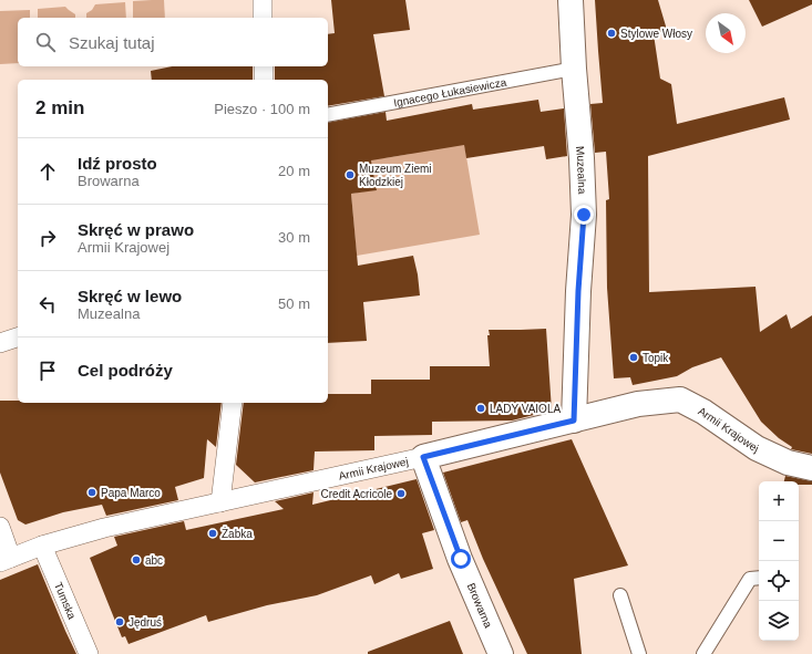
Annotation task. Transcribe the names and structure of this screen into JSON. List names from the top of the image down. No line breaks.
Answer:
{"streets":{"street":["Muzealna","Armii Krajowej","Tumska","Browarna"],"lane":["Ignacego Łukasiewicza"]},"crossings":[["Ignacego Łukasiewicza","Muzealna"],["Muzealna","Armii Krajowej"],["Armii Krajowej","Tumska"],["Armii Krajowej","Browarna"]],"places":["Stylowe Włosy","Muzeum Ziemi Kłodzkiej","Topik","LADY VAIOLA","Papa Marco","Credit Acricole","Żabka","abc","Jędruś"],"north":"bottom right","page":{"search":"Szukaj tutaj","heading":["2 min","Pieszo · 100 m"],"list":[["Idź prosto","Browarna","20 m"],["Skręć w prawo","Armii Krajowej","30 m"],["Skręć w lewo","Muzealna","50 m"],"Cel podróży"],"map_buttons":["+","−"]}}
